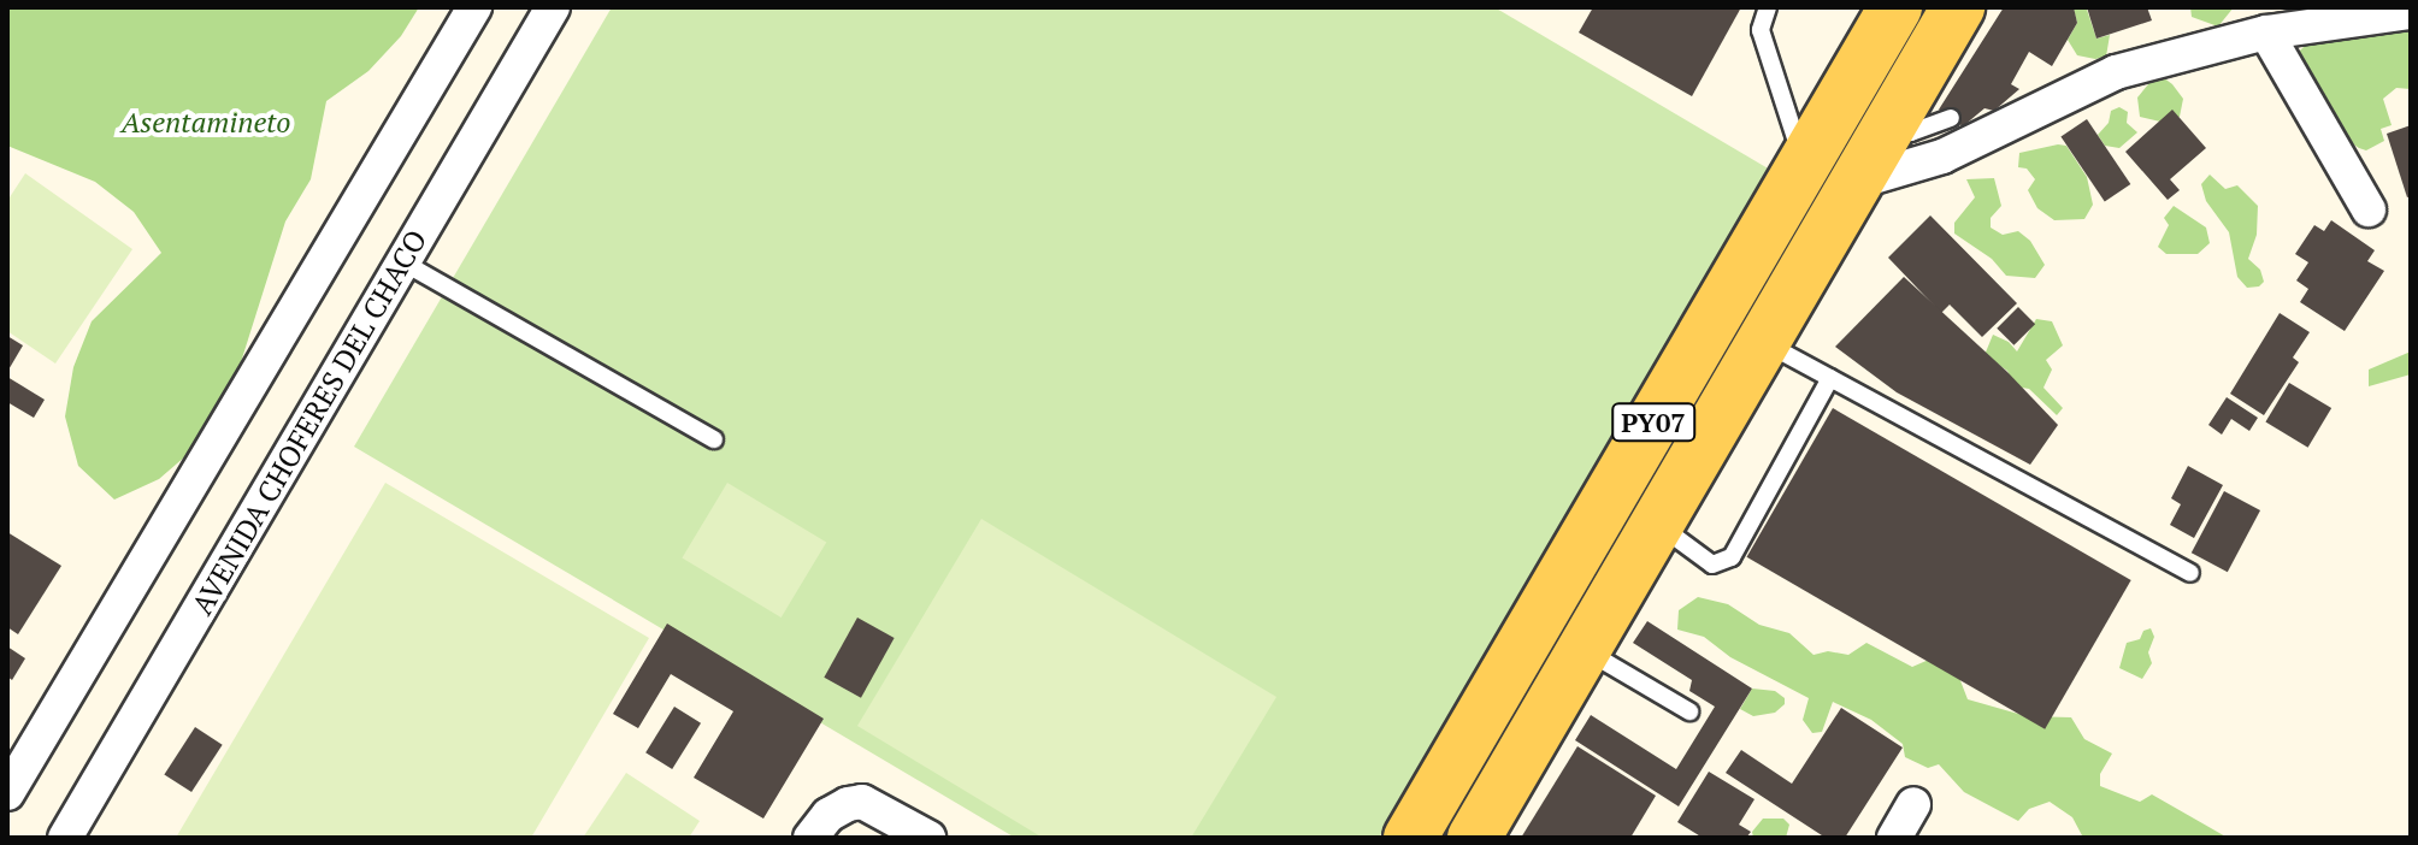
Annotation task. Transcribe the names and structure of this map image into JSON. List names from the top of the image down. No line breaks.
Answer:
{"streets":{"main road":["PY07"],"street":["AVENIDA CHOFERES DEL CHACO"]},"parks":["Asentamineto"]}
